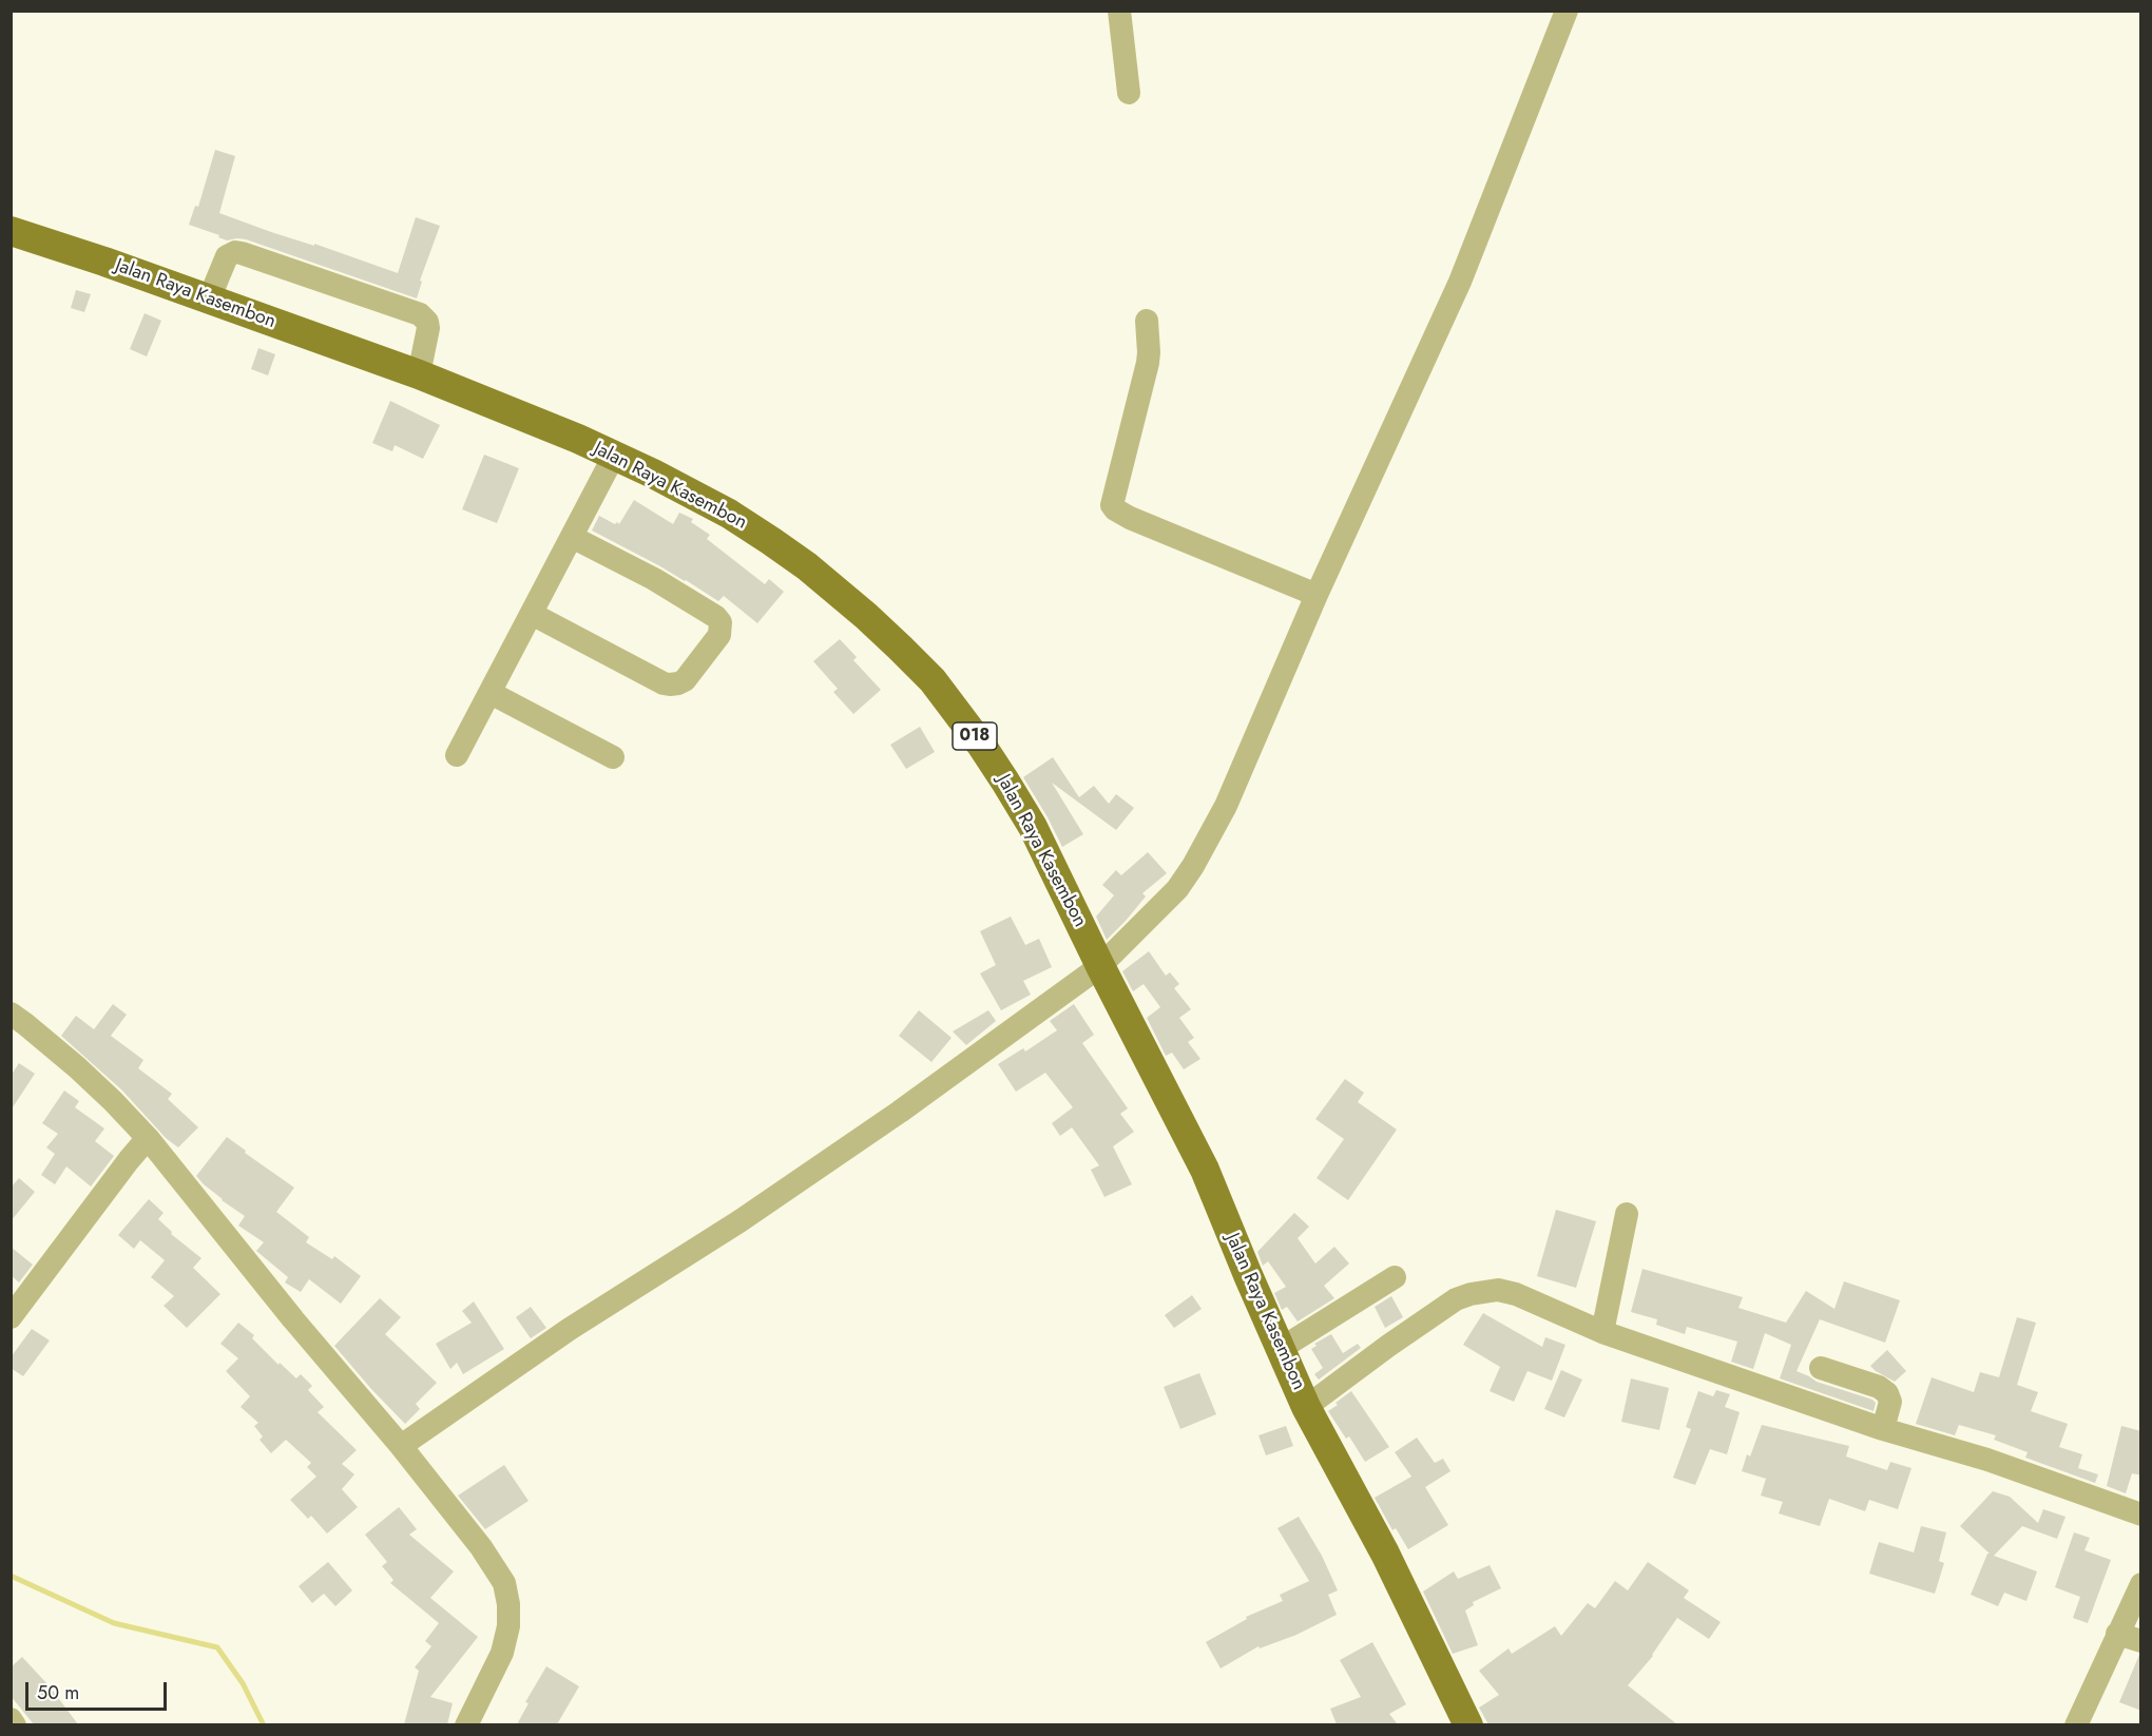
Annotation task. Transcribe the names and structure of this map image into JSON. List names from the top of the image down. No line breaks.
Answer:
{"streets":{"main road":["Jalan Raya Kasembon","018"]},"scale_bar":"50 m"}
